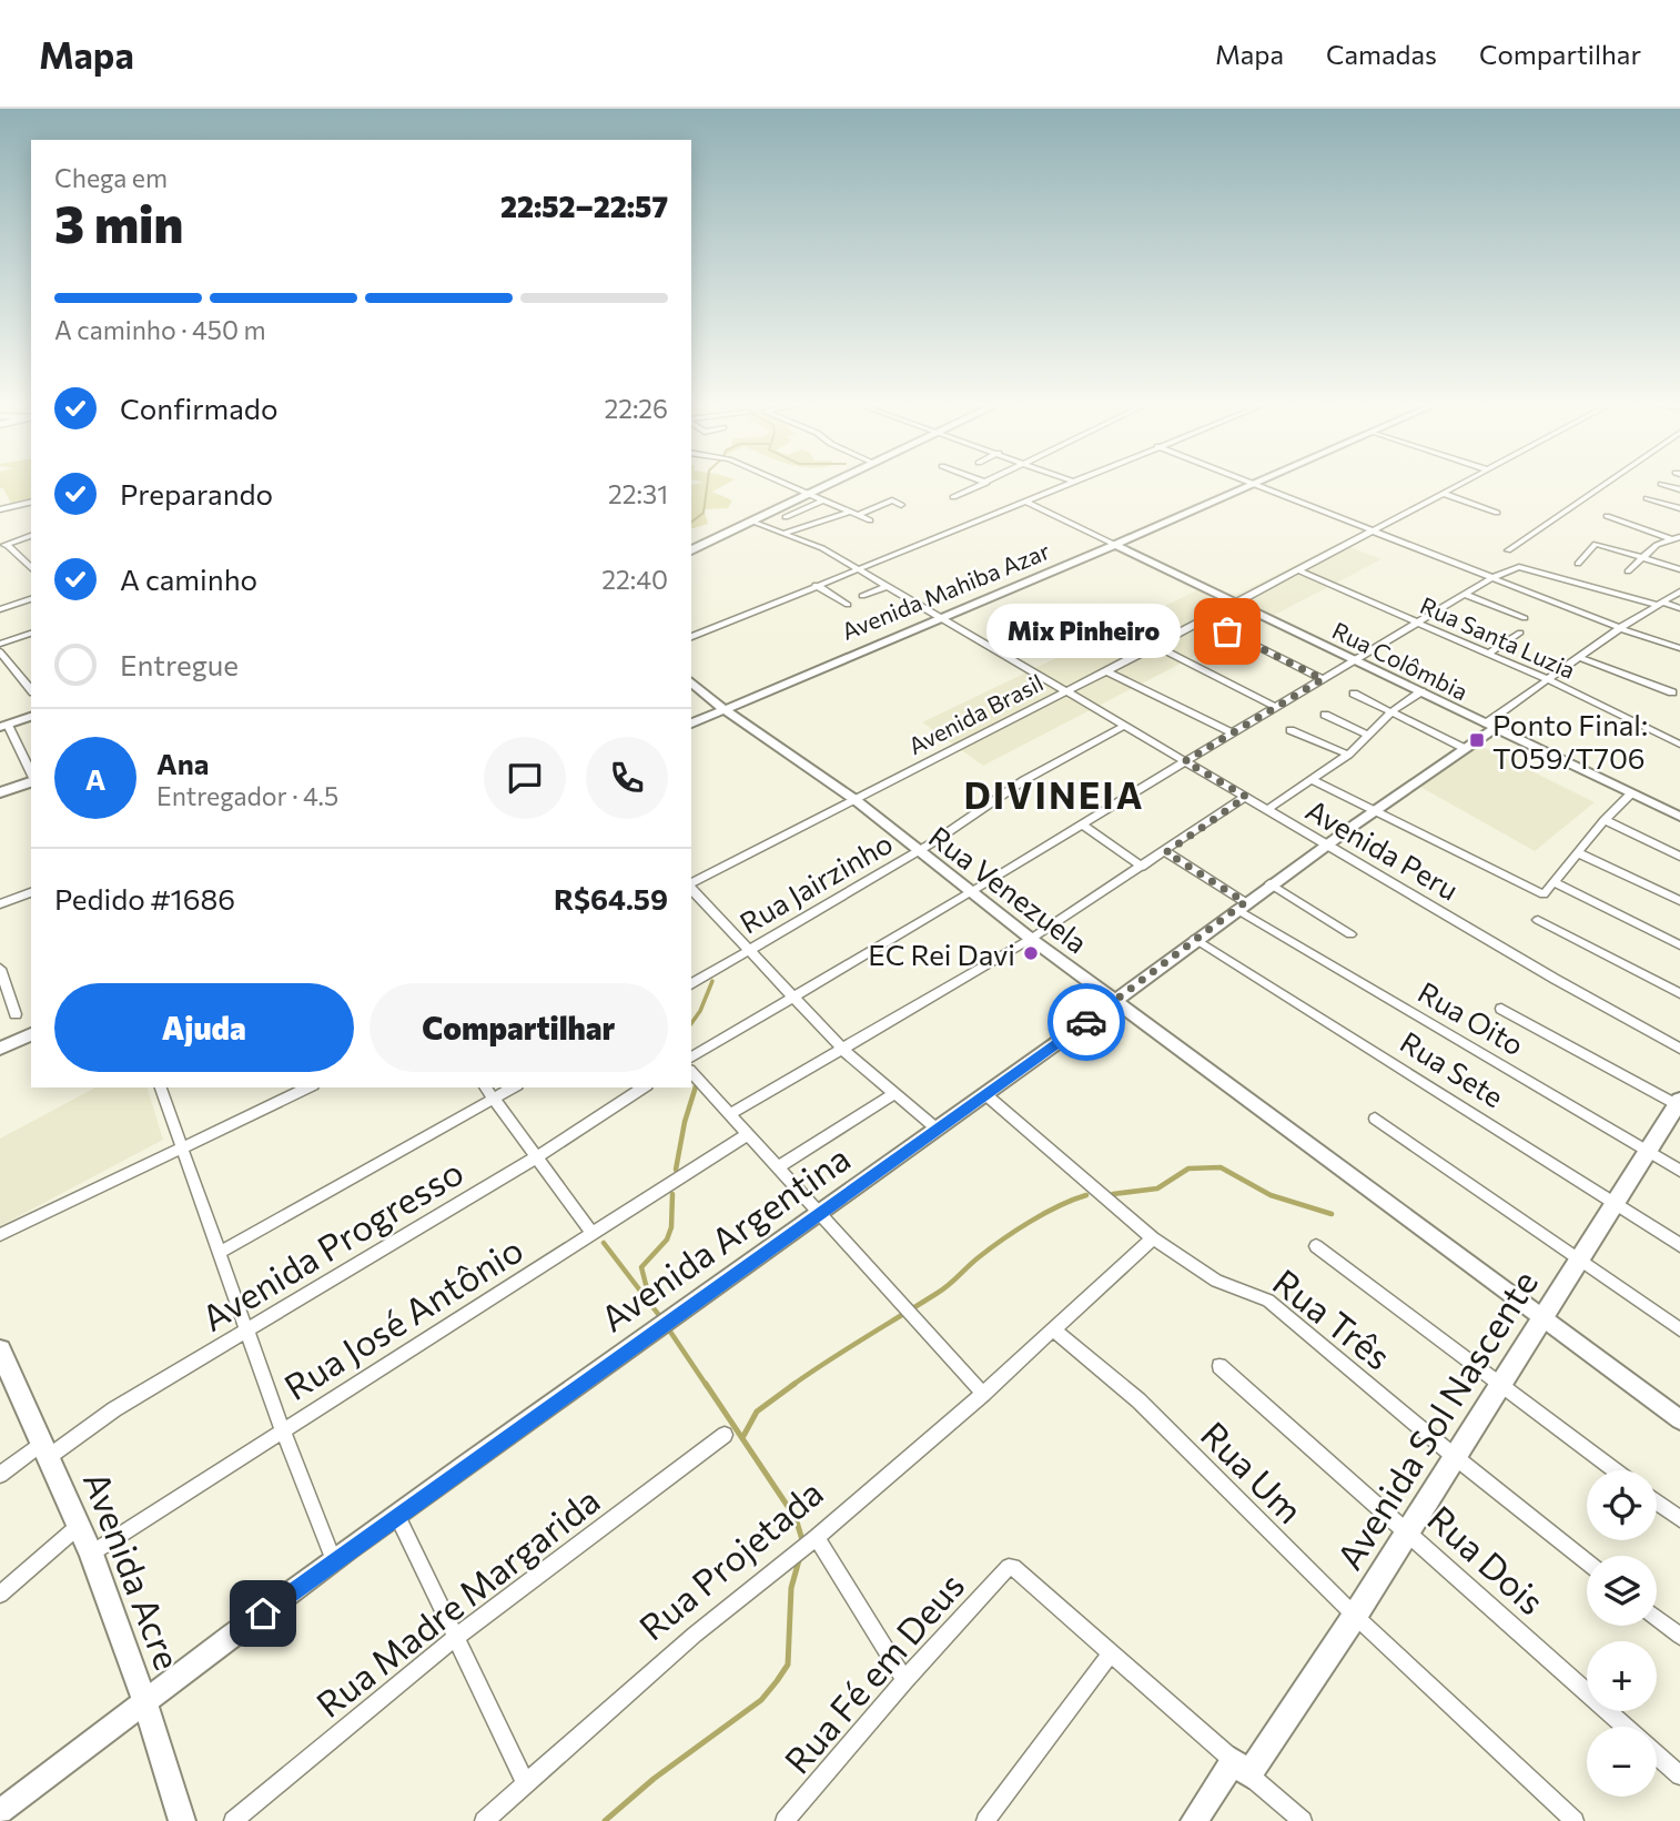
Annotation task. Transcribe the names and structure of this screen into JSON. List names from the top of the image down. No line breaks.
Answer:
{"streets":{"main road":["Avenida Sol Nascente","Avenida Acre"],"street":["Avenida Mahiba Azar","Rua Santa Luzia","Rua Colômbia","Avenida Brasil","Avenida Peru","Rua Jairzinho","Rua Venezuela","Rua Oito","Rua Sete","Avenida Argentina","Avenida Progresso","Rua José Antônio","Rua Três","Rua Um","Rua Projetada","Rua Dois","Rua Madre Margarida","Rua Fé em Deus"]},"crossings":[["Avenida Mahiba Azar","Rua Colômbia"],["Avenida Mahiba Azar","Rua Venezuela"],["Rua Santa Luzia","Avenida Brasil"],["Rua Santa Luzia","Avenida Argentina"],["Rua Colômbia","Avenida Brasil"],["Rua Colômbia","Avenida Argentina"],["Avenida Brasil","Rua Venezuela"],["Avenida Peru","Avenida Argentina"],["Rua Jairzinho","Rua Venezuela"],["Rua Venezuela","Avenida Argentina"],["Rua Venezuela","Avenida Sol Nascente"],["Rua Oito","Avenida Argentina"],["Rua Oito","Avenida Sol Nascente"],["Rua Sete","Avenida Argentina"],["Rua Sete","Avenida Sol Nascente"],["Avenida Argentina","Rua Três"],["Avenida Argentina","Avenida Acre"],["Avenida Progresso","Avenida Acre"],["Rua José Antônio","Avenida Acre"],["Rua Três","Avenida Sol Nascente"],["Rua Três","Rua Projetada"],["Avenida Sol Nascente","Rua Um"],["Avenida Sol Nascente","Rua Dois"],["Rua Um","Rua Projetada"]],"districts":["DIVINEIA"],"places":{"other":["Mix Pinheiro","EC Rei Davi"],"transit":["Ponto Final: T059/T706"]},"page":{"header":"Mapa","nav":["Mapa","Camadas","Compartilhar"],"heading":["3 min","Chega em","22:52–22:57"],"panel":["Ana","Entregador · 4.5","Pedido #1686","R$64.59"],"bar":"A caminho · 450 m","list":[["Confirmado","22:26"],["Preparando","22:31"],["A caminho","22:40"],"Entregue"],"bubble":"Mix Pinheiro","round":"A","buttons":["Ajuda","Compartilhar"],"map_buttons":["+","−"]}}
